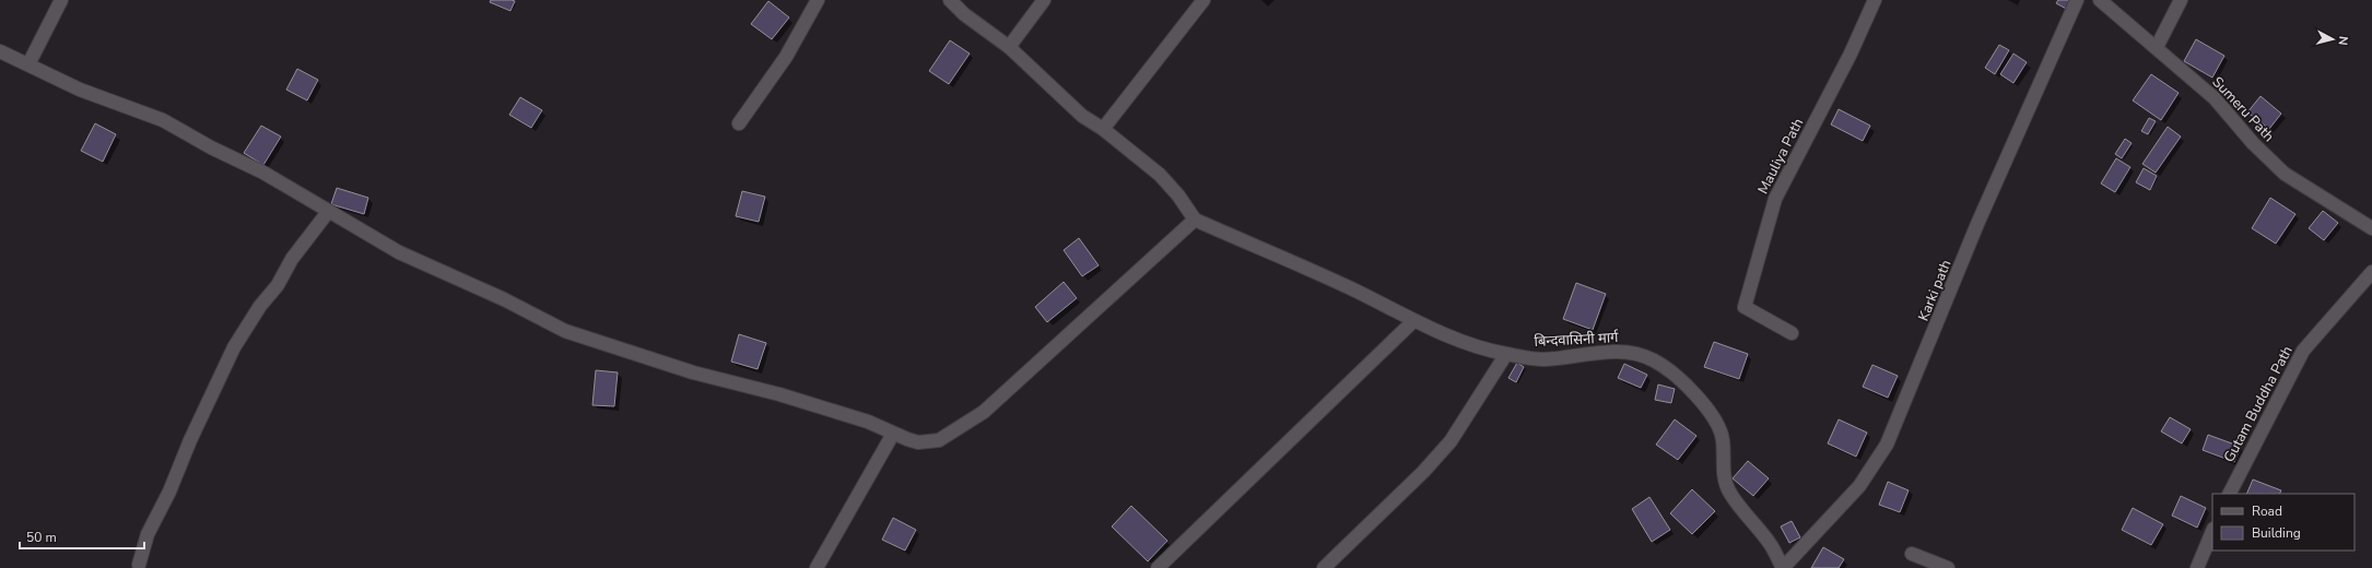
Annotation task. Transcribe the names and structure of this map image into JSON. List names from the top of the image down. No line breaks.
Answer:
{"streets":{"street":["Sumeru Path","Mauliya Path","Karki path","बिन्दवासिनी मार्ग","Gutam Buddha Path"]},"crossings":[["Karki path","बिन्दवासिनी मार्ग"]],"legend":["Road","Building"],"scale_bar":"50 m","north":"right"}
